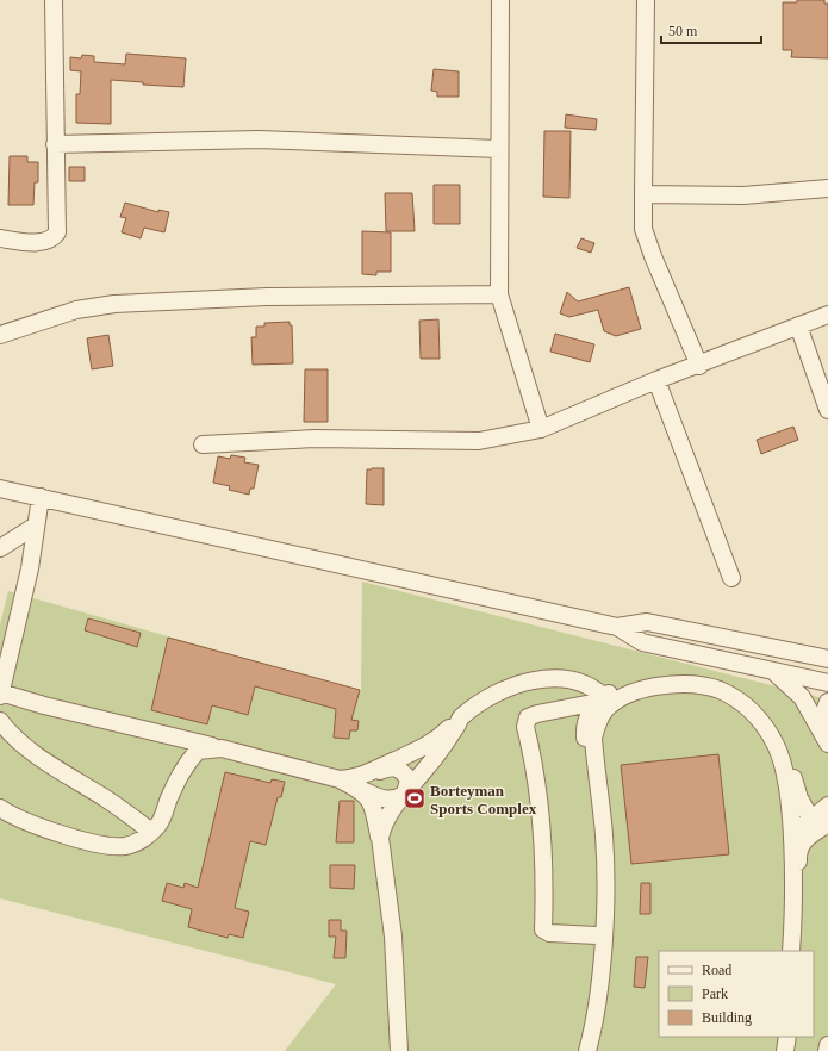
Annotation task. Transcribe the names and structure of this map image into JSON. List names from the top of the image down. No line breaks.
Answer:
{"places":{"sports":["Borteyman Sports Complex"]},"legend":["Road","Park","Building"],"scale_bar":"50 m"}
